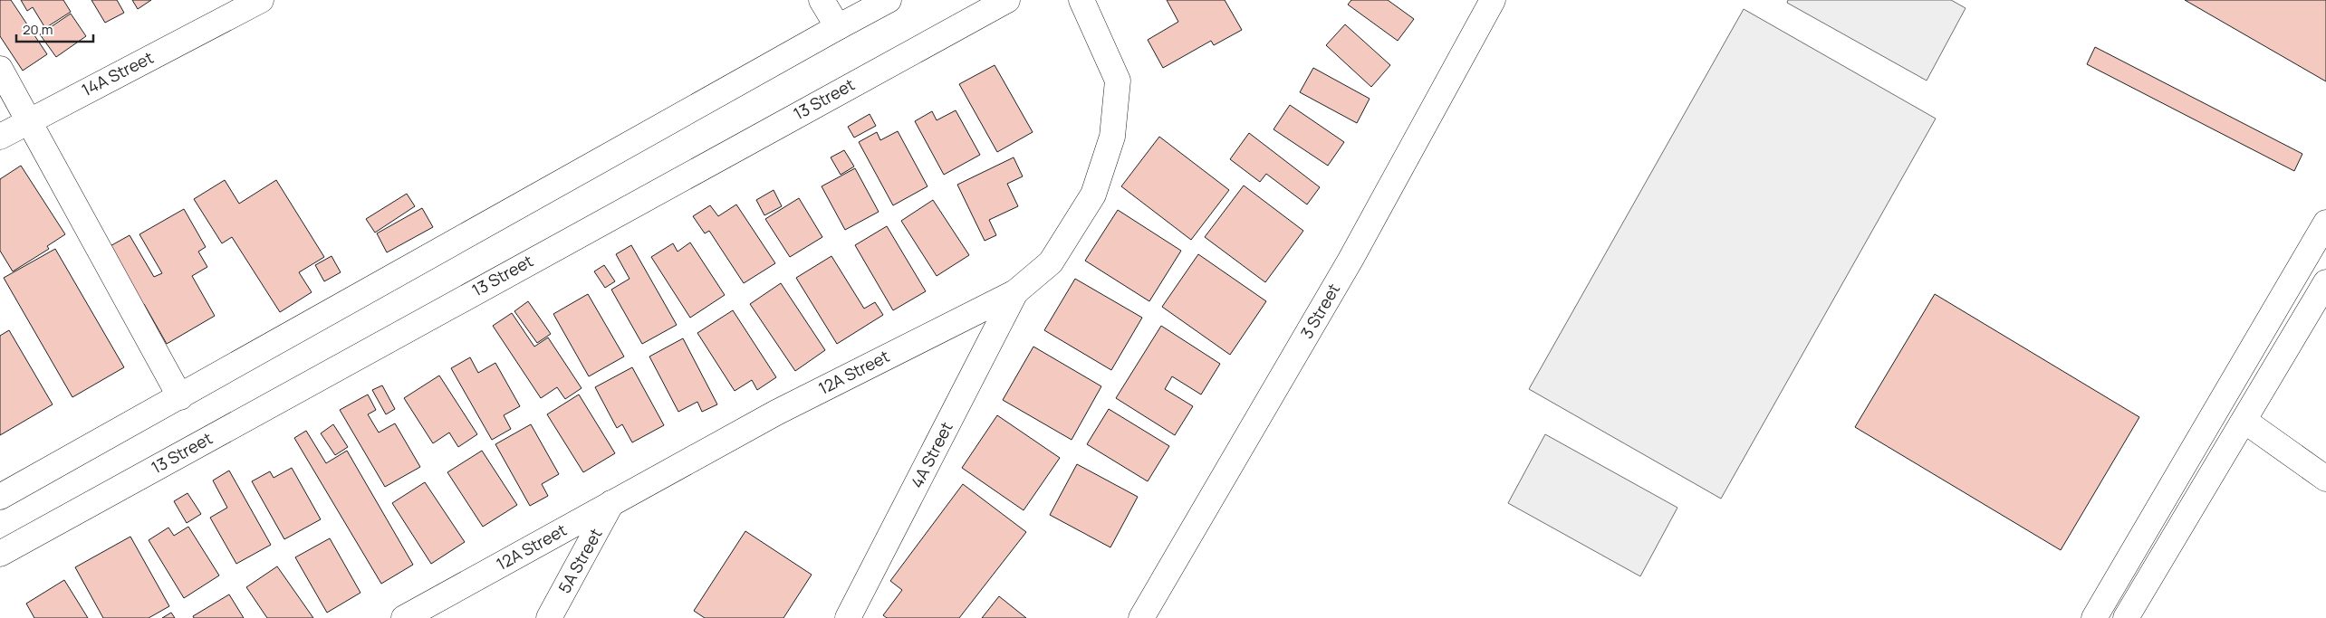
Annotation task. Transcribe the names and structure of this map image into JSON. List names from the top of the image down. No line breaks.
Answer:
{"streets":{"street":["14A Street","13 Street","3 Street","12A Street","4A Street","5A Street"]},"crossings":[["12A Street","4A Street"],["12A Street","5A Street"]],"scale_bar":"20 m"}
